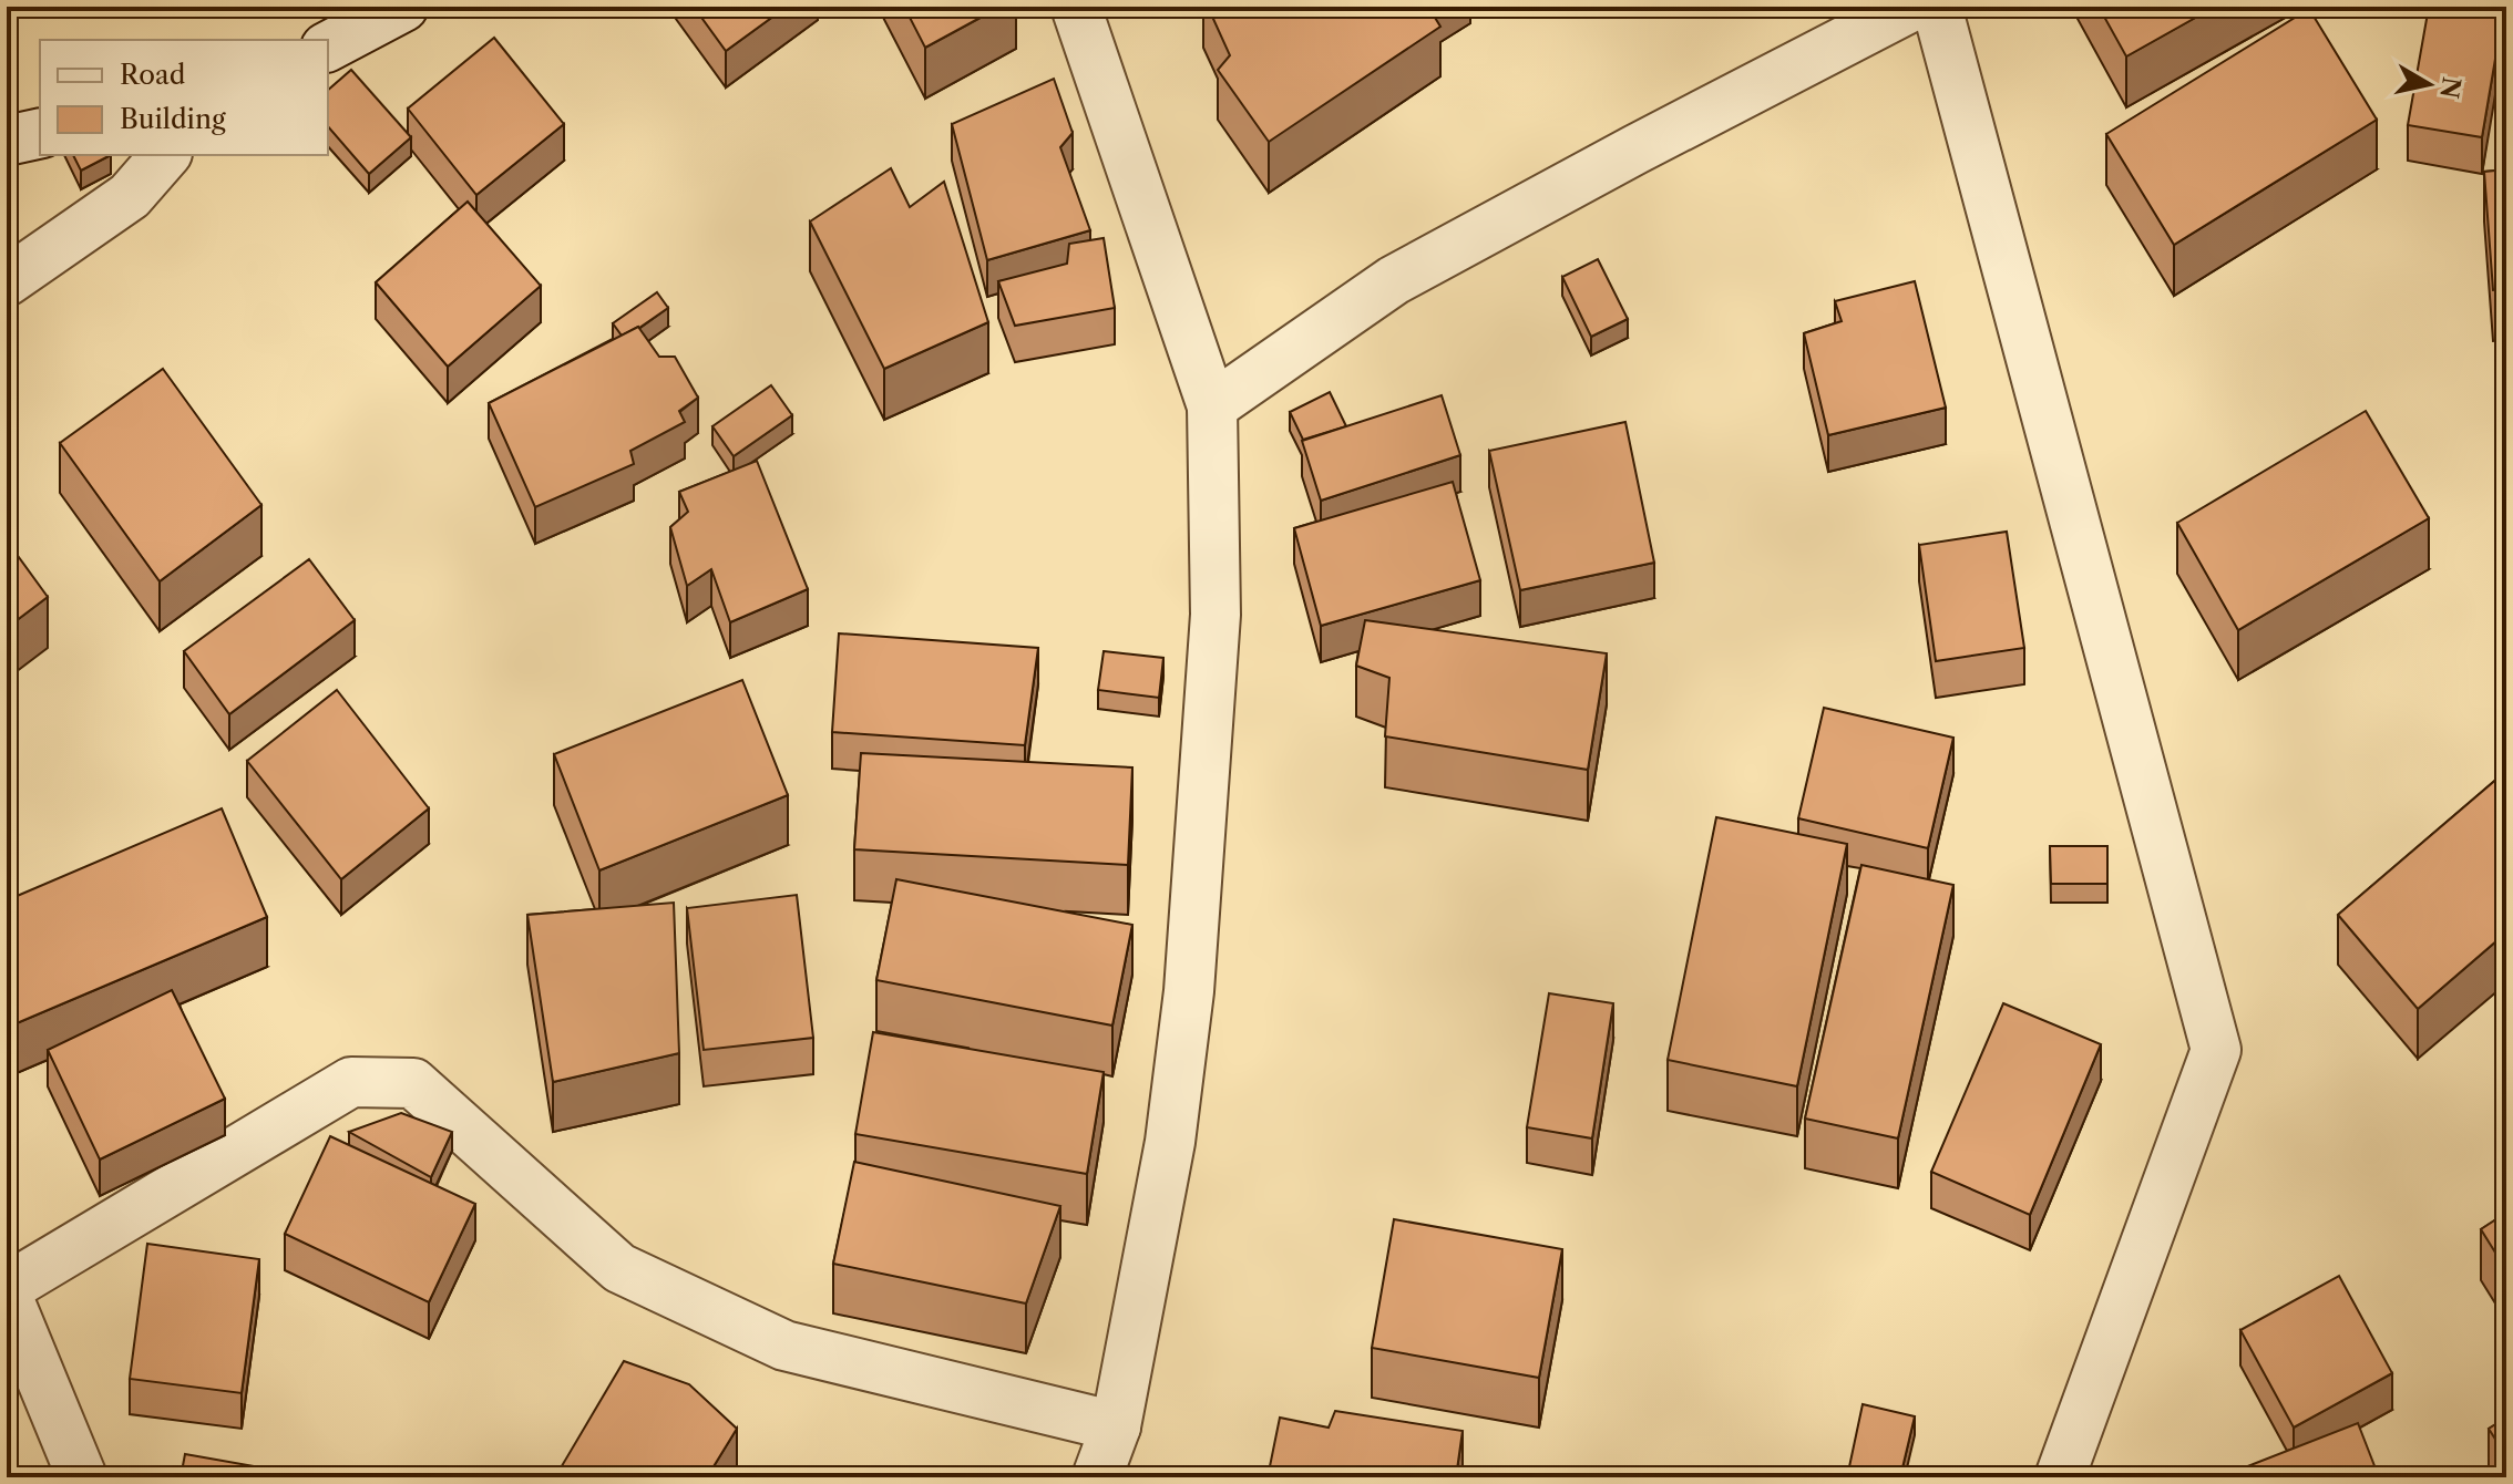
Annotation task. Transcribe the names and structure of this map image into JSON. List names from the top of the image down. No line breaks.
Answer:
{"legend":["Road","Building"],"north":"right"}
